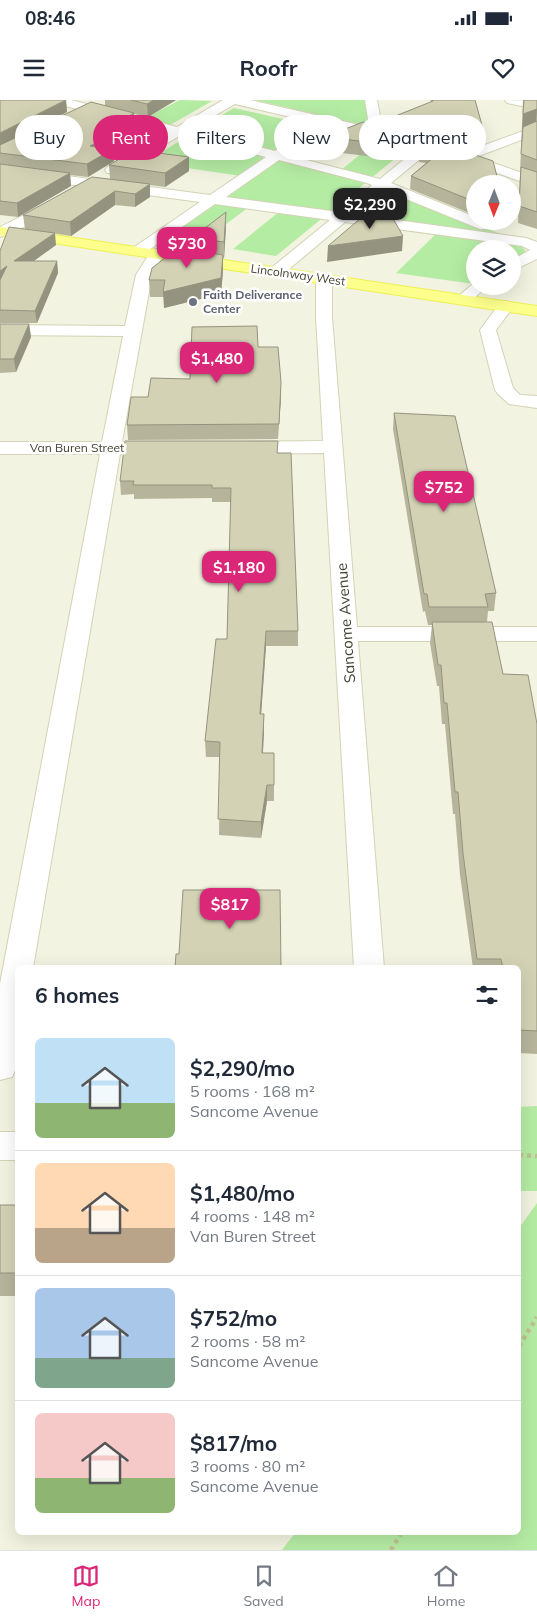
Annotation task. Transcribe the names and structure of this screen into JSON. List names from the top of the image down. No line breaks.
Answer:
{"streets":{"main road":["Lincolnway West"],"street":["Van Buren Street","Sancome Avenue"]},"crossings":[["Lincolnway West","Sancome Avenue"]],"places":["Faith Deliverance Center"],"north":"bottom","page":{"status":"08:46","header":"Roofr","chip":["Buy","Rent","Filters","New","Apartment"],"price":["$2,290","$730","$1,480","$752","$1,180","$817"],"heading":"6 homes","list":[{"name":"$2,290/mo","note":"5 rooms · 168 m² · Sancome Avenue"},{"name":"$1,480/mo","note":"4 rooms · 148 m² · Van Buren Street"},{"name":"$752/mo","note":"2 rooms · 58 m² · Sancome Avenue"},{"name":"$817/mo","note":"3 rooms · 80 m² · Sancome Avenue"}],"tabs":["Map","Saved","Home"]}}
